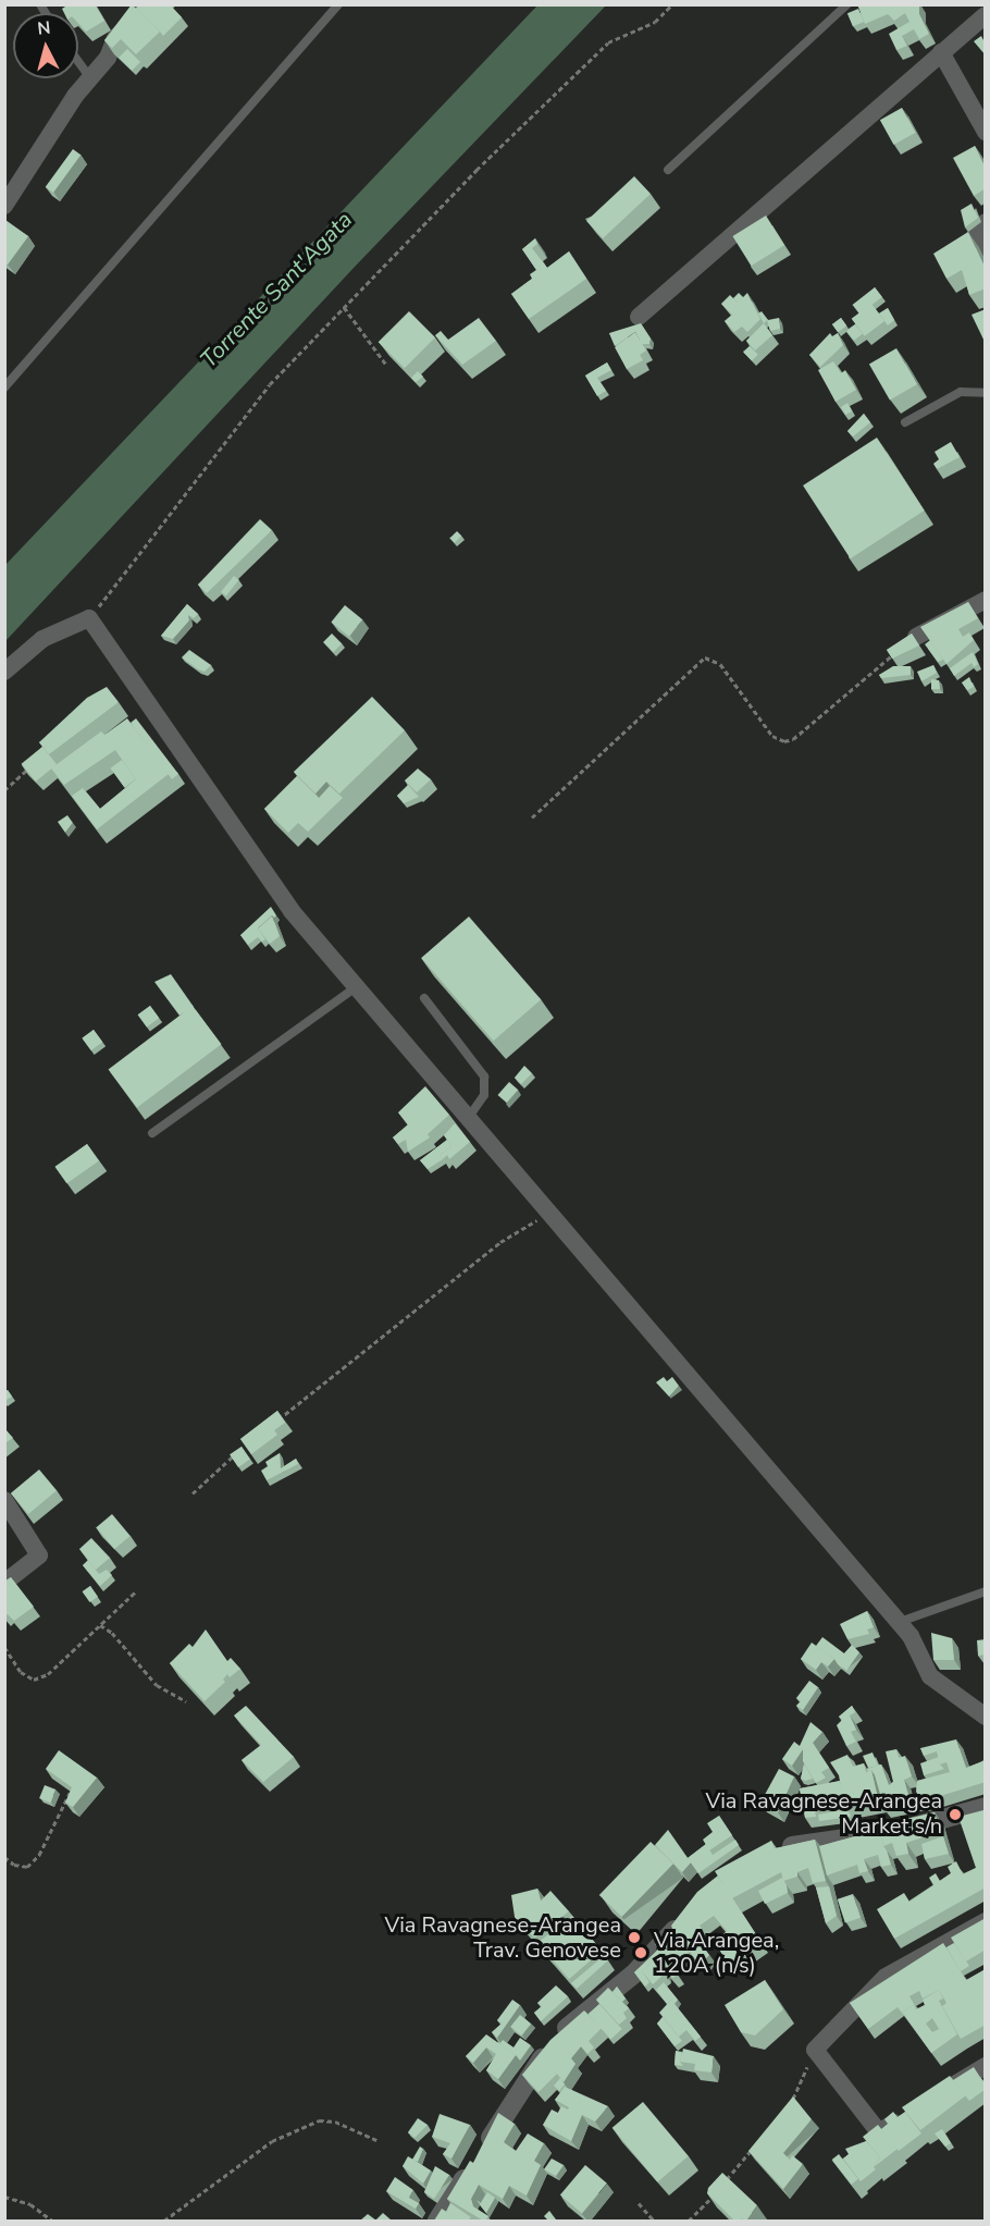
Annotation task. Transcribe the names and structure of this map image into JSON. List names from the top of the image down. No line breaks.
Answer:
{"water":["Torrente Sant'Agata"],"places":["Via Ravagnese-Arangea Market s/n","Via Ravagnese-Arangea Trav. Genovese","Via Arangea, 120A (n/s)"],"north":"top"}
